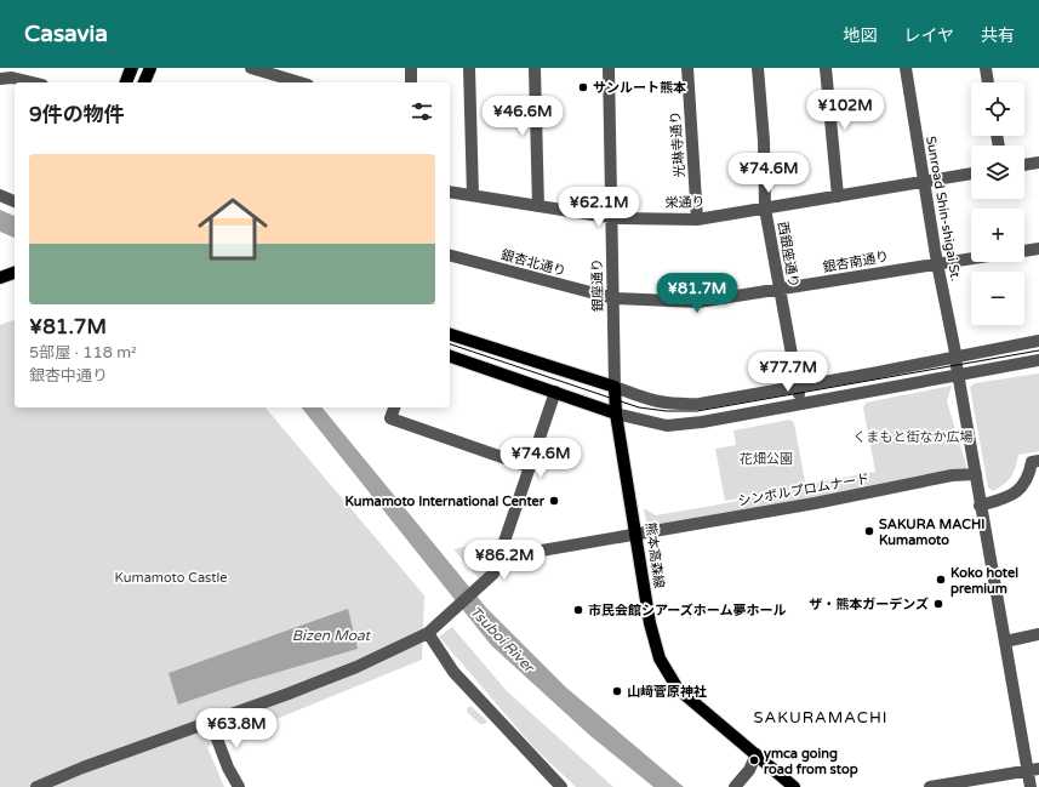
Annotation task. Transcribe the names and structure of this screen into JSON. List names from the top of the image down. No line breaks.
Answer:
{"streets":{"main road":["熊本高森線"],"street":["光琳寺通り","栄通り","Sunroad Shin-shigai St.","西銀座通り","銀杏南通り","銀杏北通り","銀座通り","シンボルプロムナード"]},"crossings":[["光琳寺通り","栄通り"],["栄通り","Sunroad Shin-shigai St."],["栄通り","西銀座通り"],["栄通り","銀座通り"],["Sunroad Shin-shigai St.","銀杏南通り"],["Sunroad Shin-shigai St.","シンボルプロムナード"],["西銀座通り","銀杏南通り"],["西銀座通り","銀杏北通り"],["銀杏南通り","銀杏北通り"],["銀杏北通り","銀座通り"],["銀座通り","熊本高森線"],["シンボルプロムナード","熊本高森線"]],"districts":["SAKURAMACHI"],"water":["Bizen Moat","Tsuboi River"],"parks":["くまもと街なか広場","花畑公園","Kumamoto Castle"],"places":["サンルート熊本","Kumamoto International Center","SAKURA MACHI Kumamoto","Koko hotel premium","ザ・熊本ガーデンズ","市民会館シアーズホーム夢ホール","山﨑菅原神社","ymca going road from stop"],"page":{"header":"Casavia","nav":["地図","レイヤ","共有"],"map_buttons":["+","−"],"heading":"9件の物件","price":["¥102M","¥46.6M","¥74.6M","¥62.1M","¥81.7M","¥77.7M","¥74.6M","¥86.2M","¥63.8M"],"list":[{"name":"¥81.7M","note":"5部屋 · 118 m² · 銀杏中通り"}]}}
